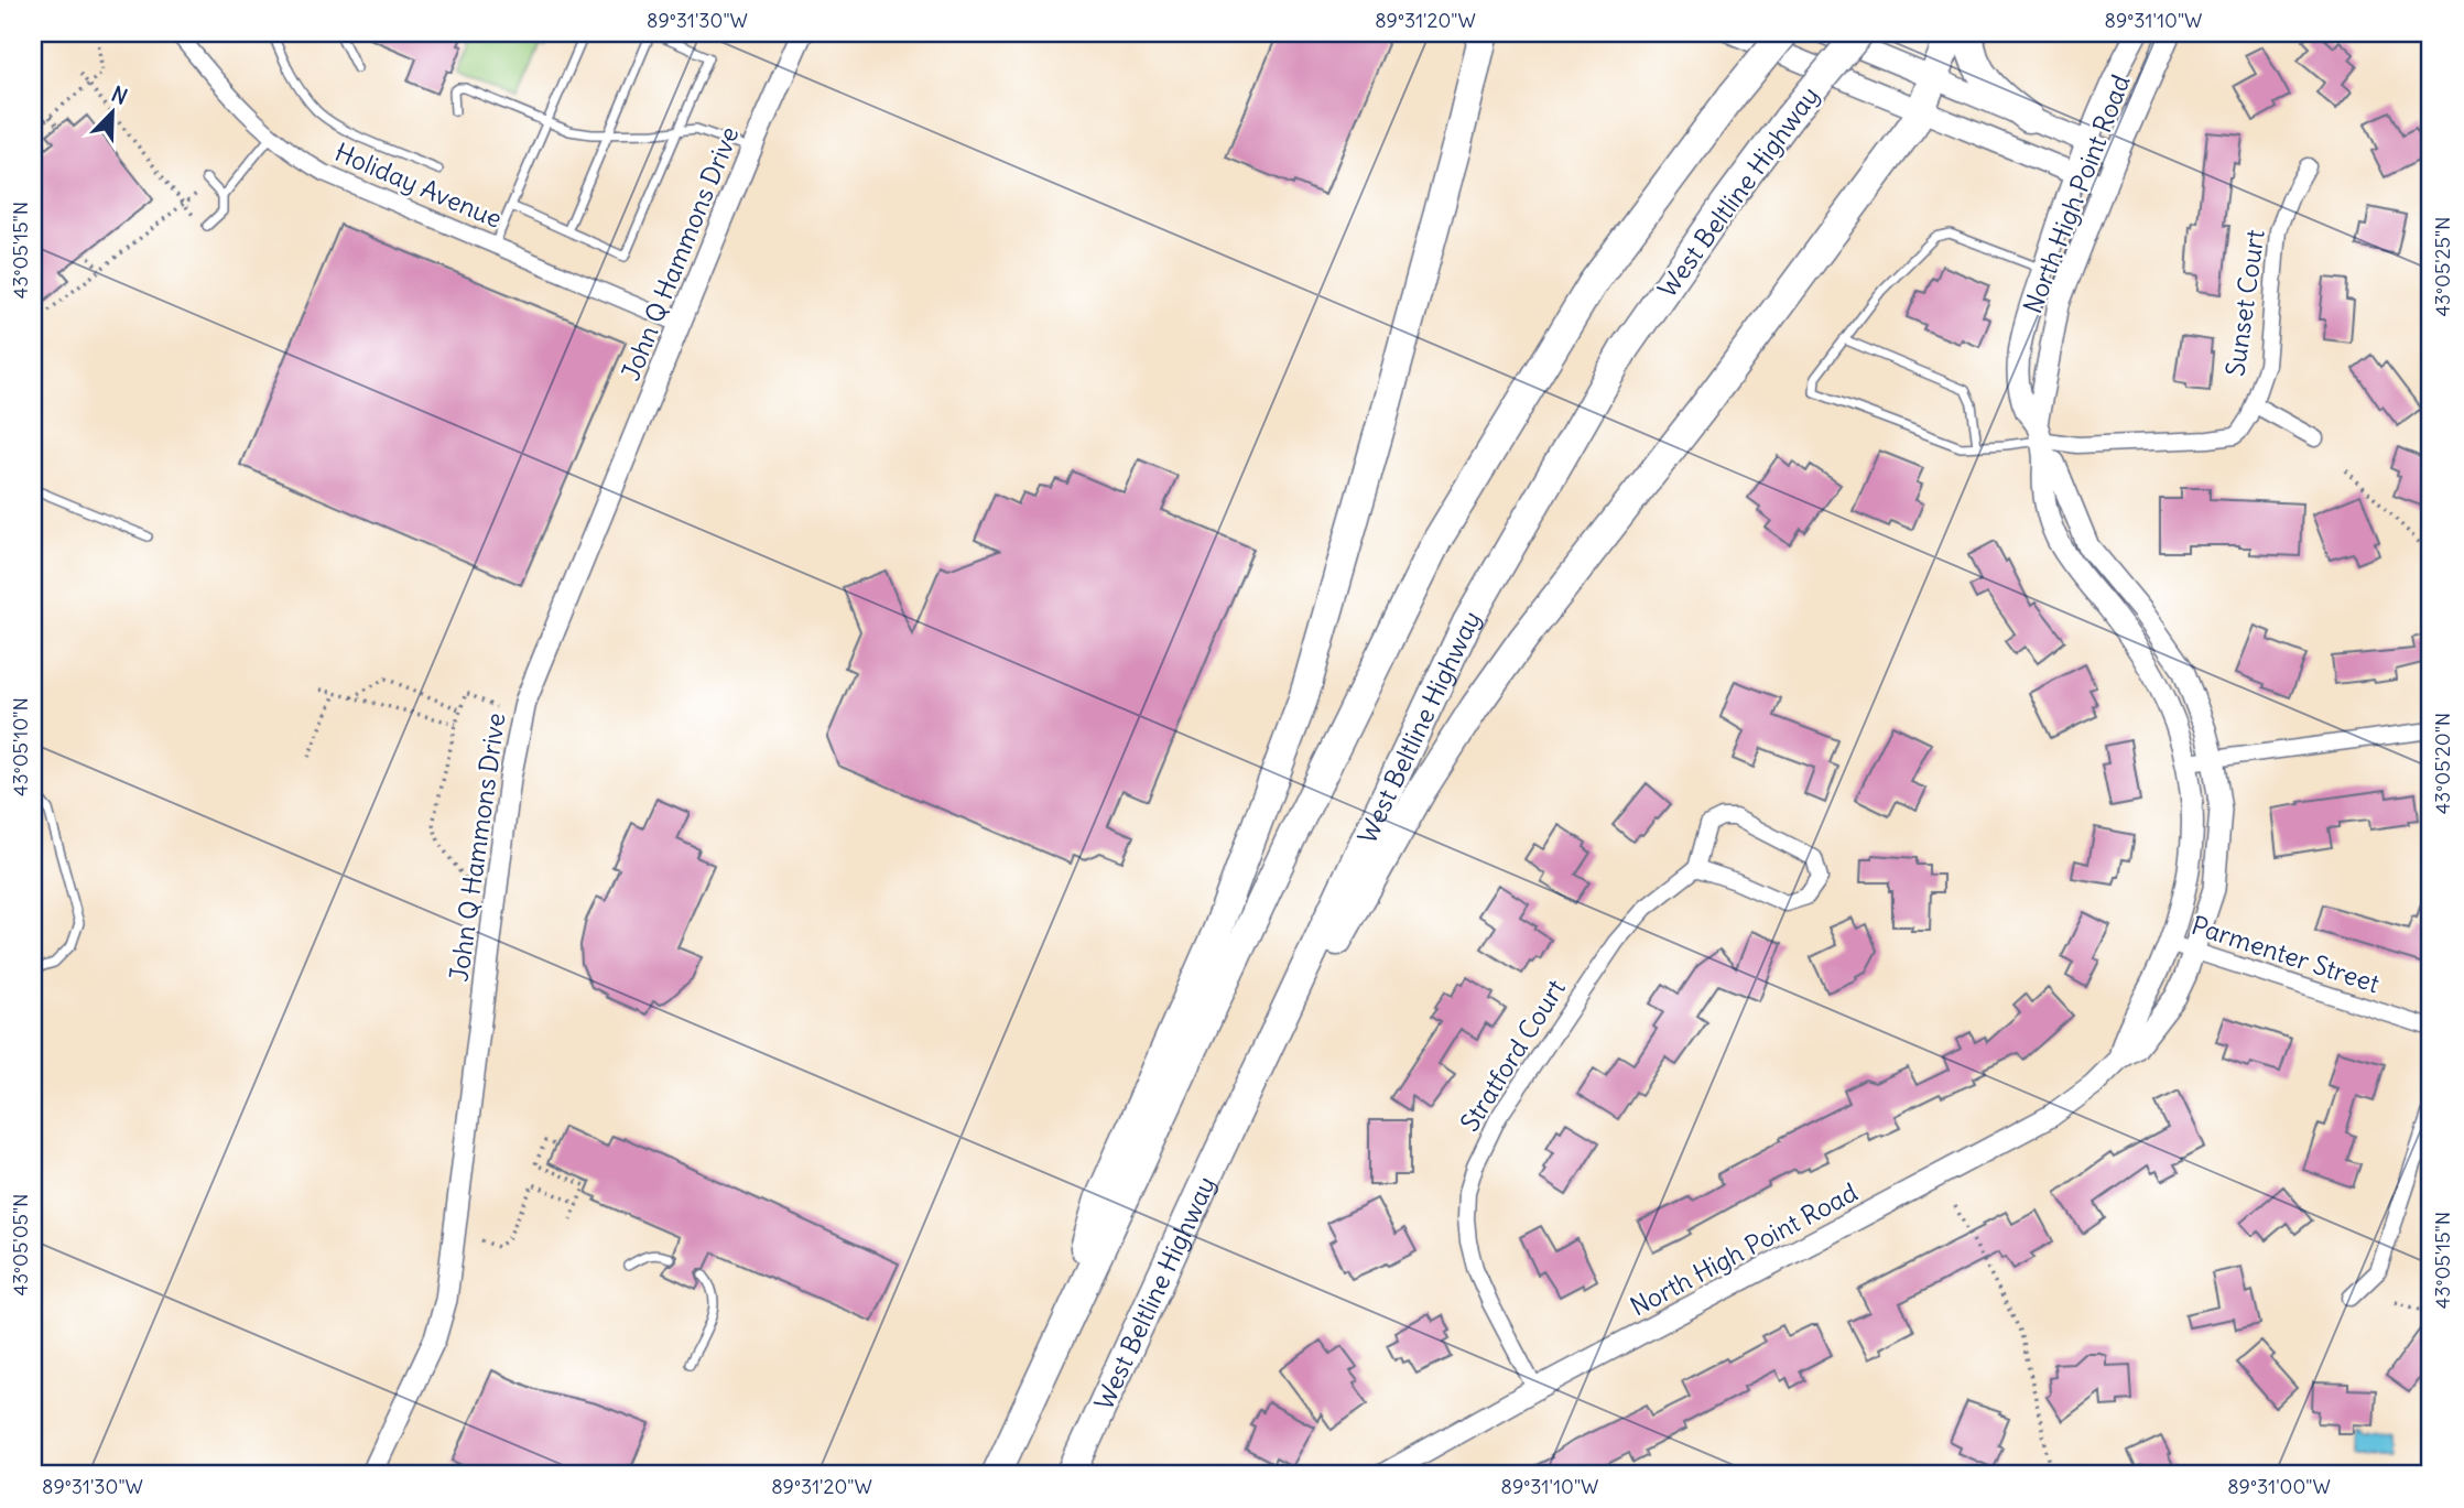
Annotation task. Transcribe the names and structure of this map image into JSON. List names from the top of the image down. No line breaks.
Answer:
{"streets":{"highway":["West Beltline Highway"],"street":["Holiday Avenue","North High Point Road","John Q Hammons Drive","Sunset Court","Parmenter Street","Stratford Court"]},"crossings":[["Holiday Avenue","John Q Hammons Drive"],["North High Point Road","Sunset Court"],["North High Point Road","Parmenter Street"],["North High Point Road","Stratford Court"]],"north":"top right","coordinates":["89°31'30\"W","89°31'20\"W","89°31'10\"W","43°05'15\"N","43°05'25\"N","43°05'10\"N","43°05'20\"N","43°05'05\"N","89°31'00\"W"]}
